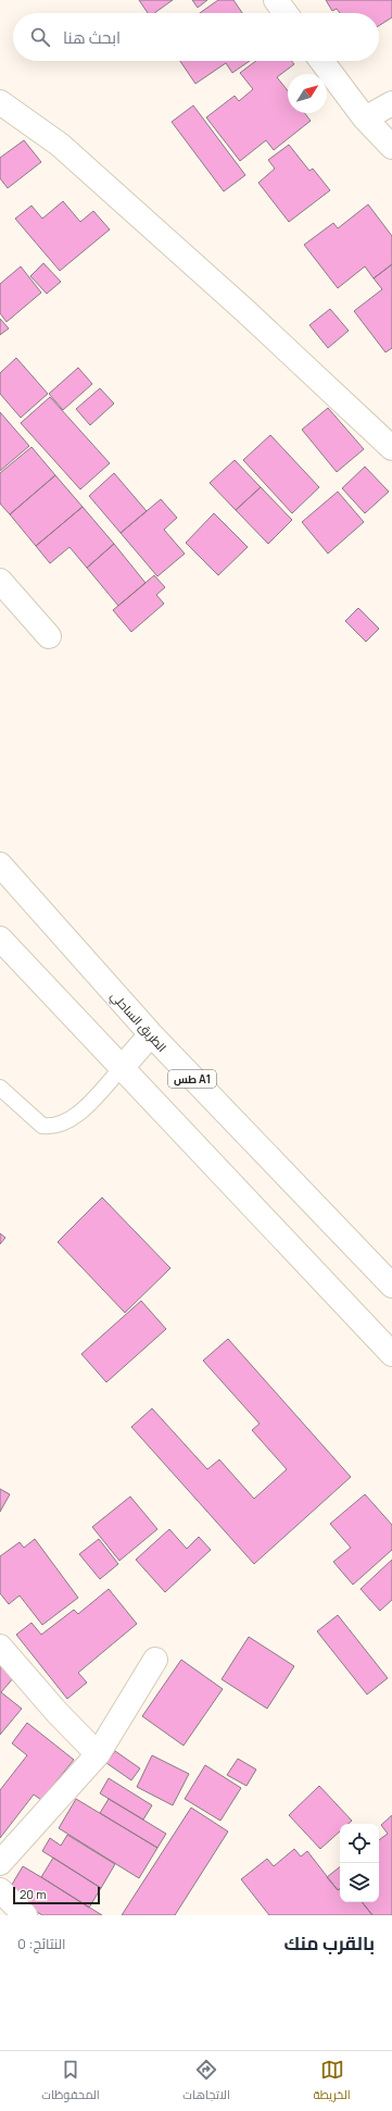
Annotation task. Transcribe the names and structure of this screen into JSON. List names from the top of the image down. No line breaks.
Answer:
{"streets":{"main road":["الطريق الساحلي","طس A1"]},"scale_bar":"20 m","north":"top right","page":{"search":"ابحث هنا","scale":"20 m","heading":["بالقرب منك","النتائج: 0"],"nav":["الخريطة","الاتجاهات","المحفوظات"]}}
